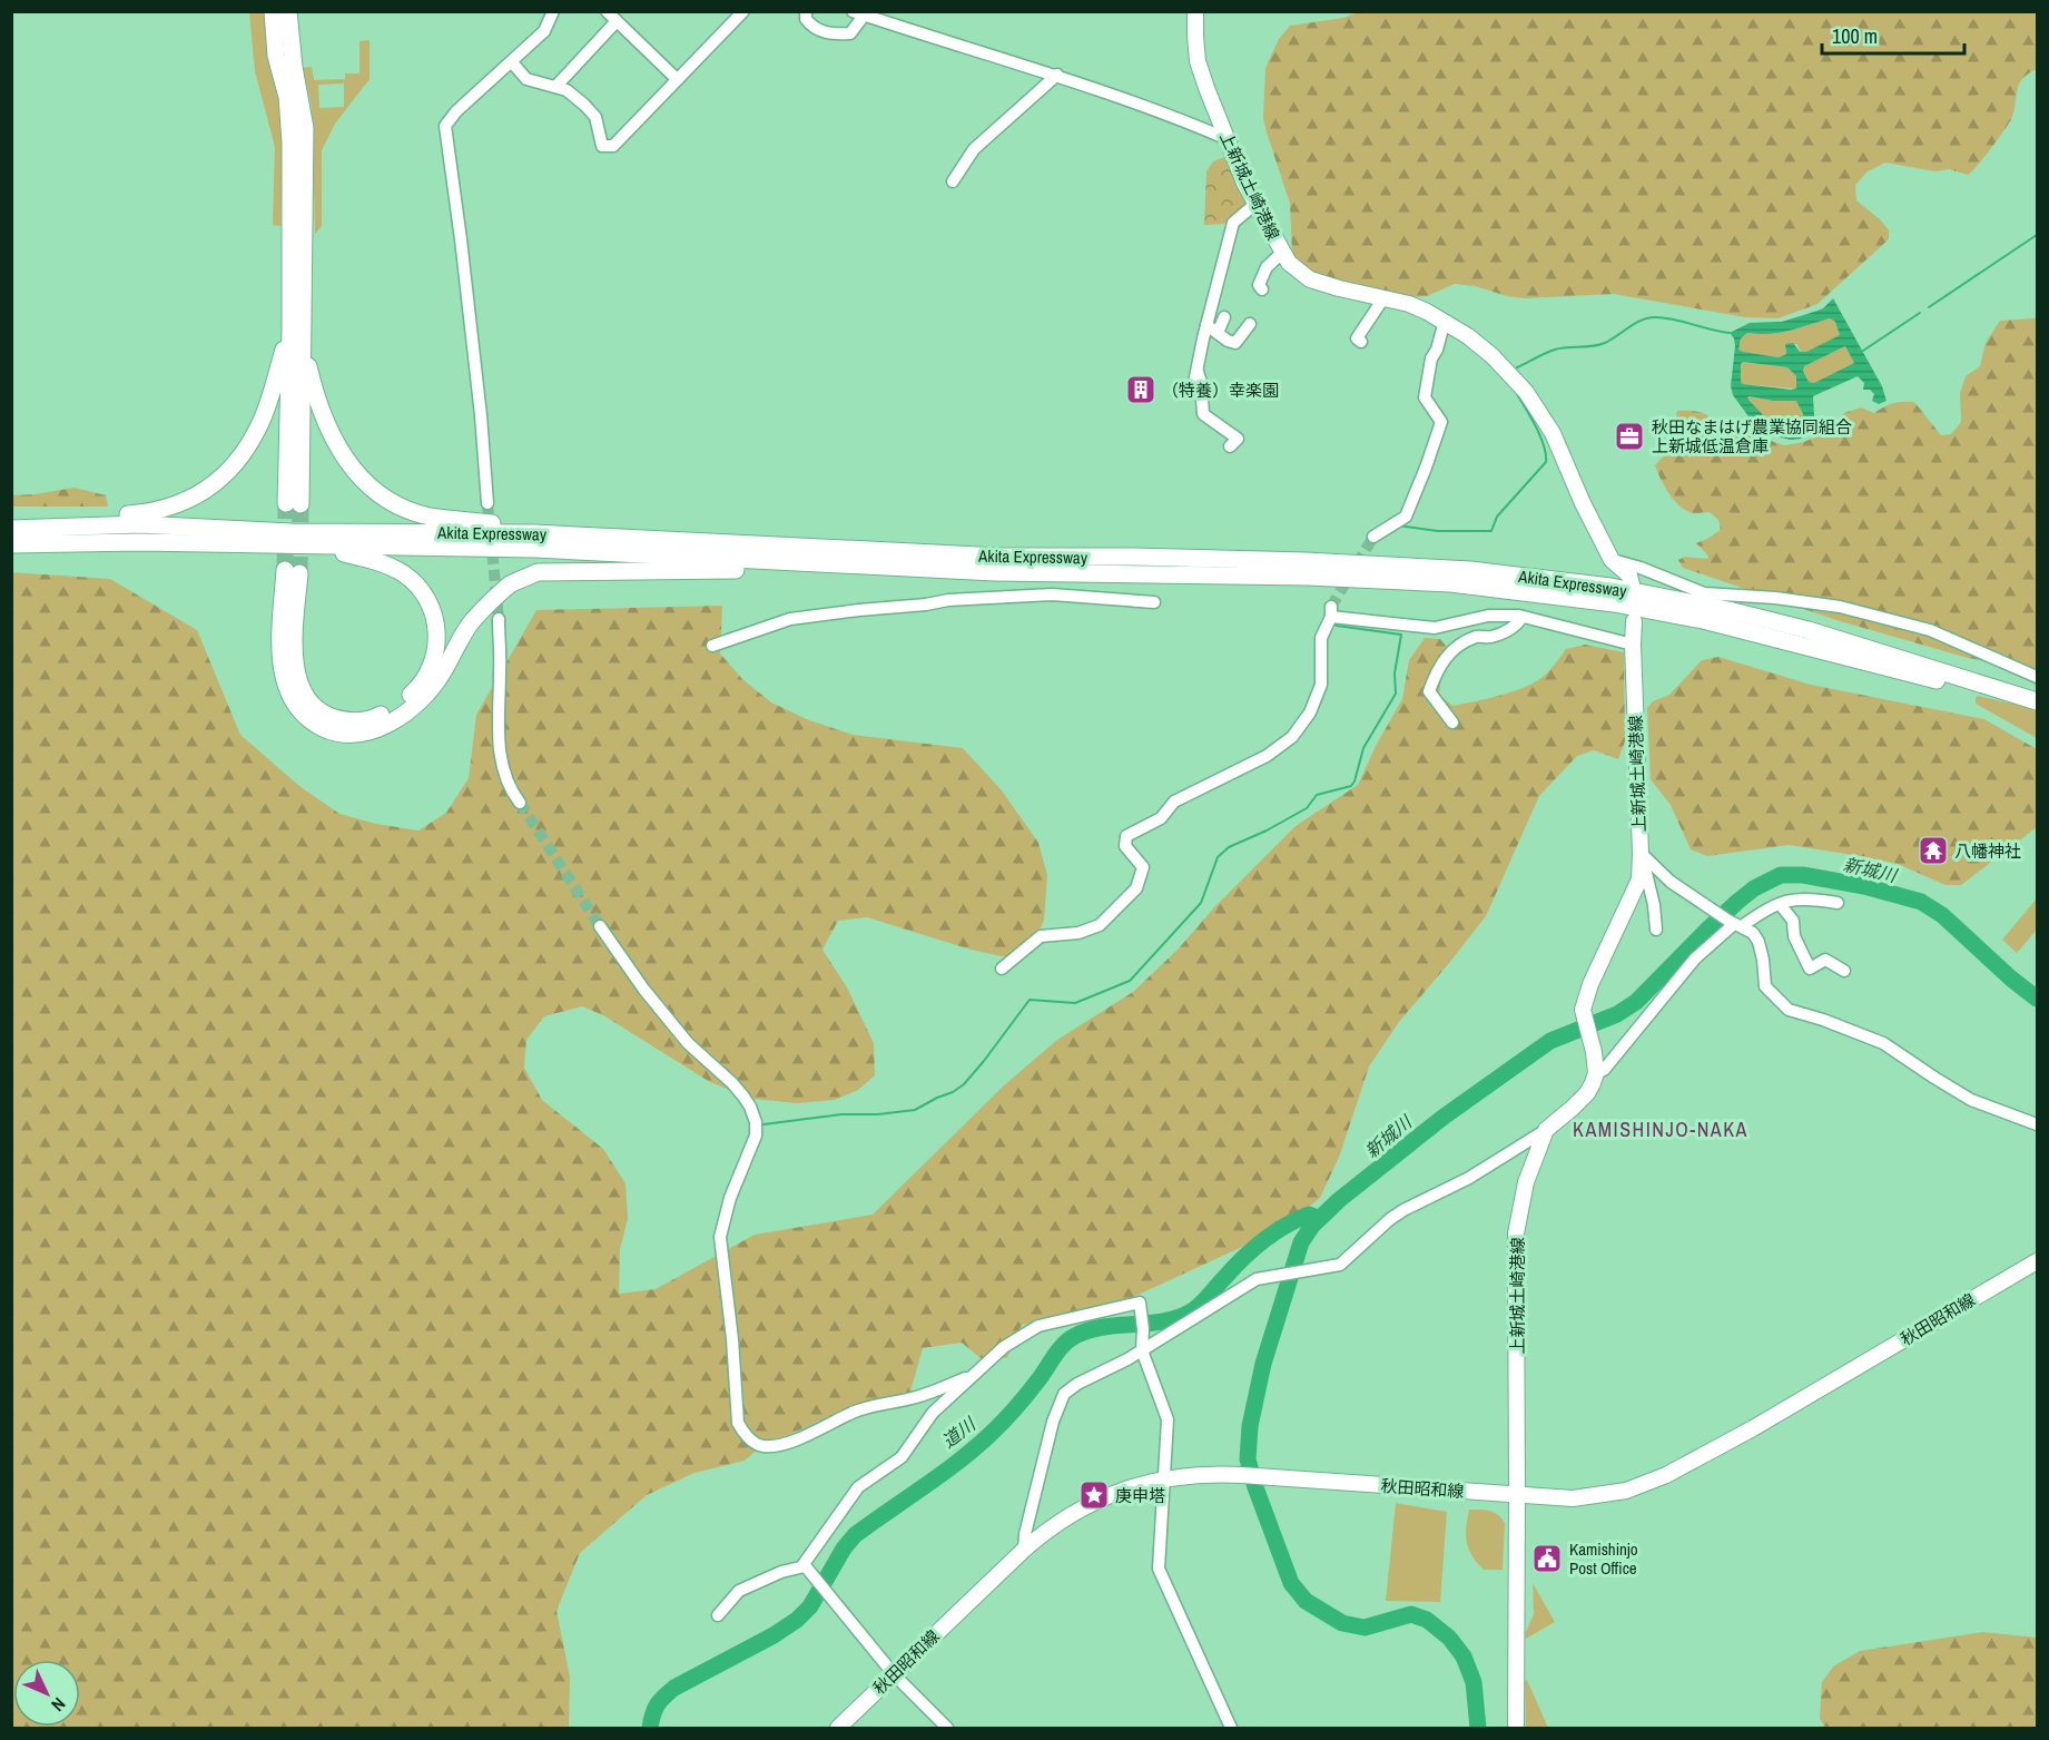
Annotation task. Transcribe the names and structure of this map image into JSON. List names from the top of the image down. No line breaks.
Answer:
{"streets":{"highway":["Akita Expressway"],"main road":["上新城土崎港線","秋田昭和線"]},"crossings":[["上新城土崎港線","秋田昭和線"]],"districts":["KAMISHINJO-NAKA"],"water":["新城川","道川"],"places":{"building":["（特養）幸楽園"],"office":["秋田なまはげ農業協同組合 上新城低温倉庫"],"temple":["八幡神社"],"place":["庚申塔"],"public building":["Kamishinjo Post Office"]},"scale_bar":"100 m","north":"bottom right"}
